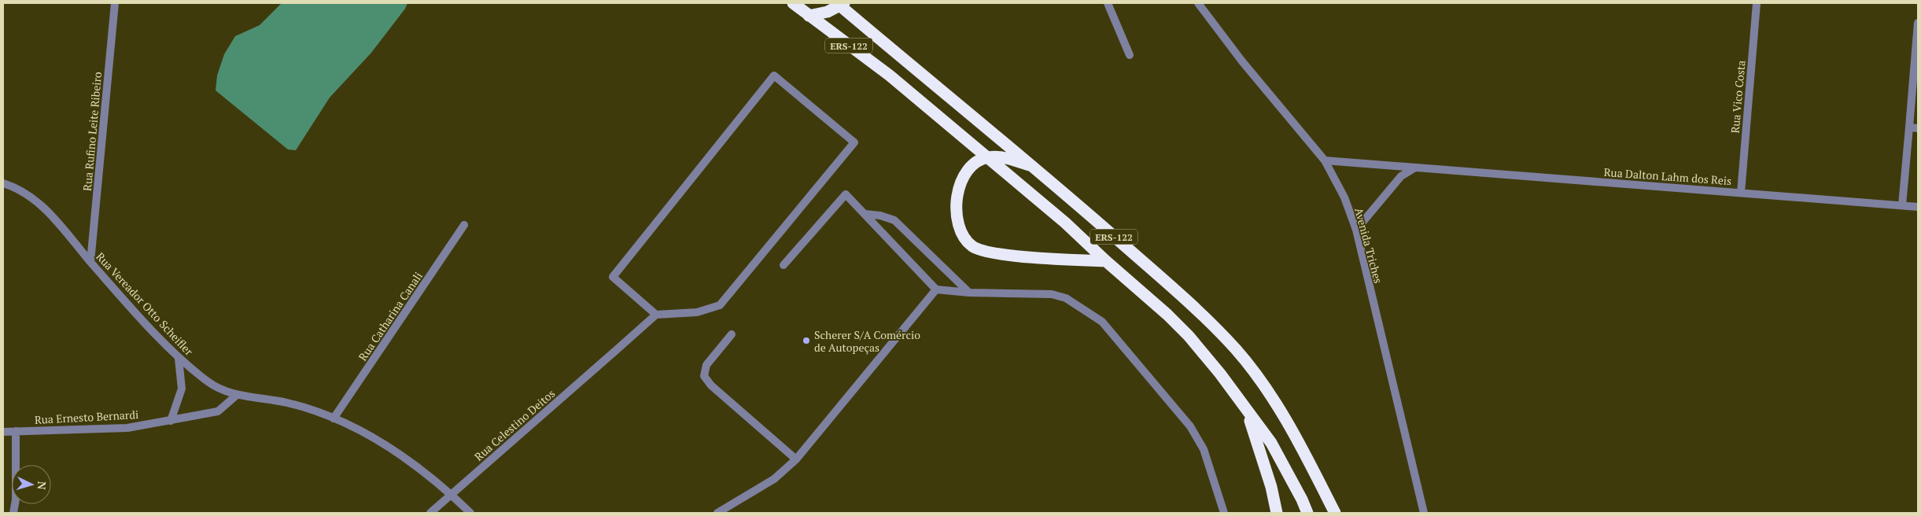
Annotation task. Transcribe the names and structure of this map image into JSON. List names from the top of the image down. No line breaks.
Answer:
{"streets":{"highway":["ERS-122"],"street":["Rua Vico Costa","Rua Rufino Leite Ribeiro","Rua Dalton Lahm dos Reis","Avenida Triches","Rua Vereador Otto Scheifler","Rua Catharina Canali","Rua Ernesto Bernardi","Rua Celestino Deitos"]},"crossings":[["Rua Vico Costa","Rua Dalton Lahm dos Reis"],["Rua Rufino Leite Ribeiro","Rua Vereador Otto Scheifler"],["Rua Dalton Lahm dos Reis","Avenida Triches"],["Rua Vereador Otto Scheifler","Rua Catharina Canali"],["Rua Vereador Otto Scheifler","Rua Ernesto Bernardi"],["Rua Vereador Otto Scheifler","Rua Celestino Deitos"]],"places":["Scherer S/A Comércio de Autopeças"],"north":"right"}
